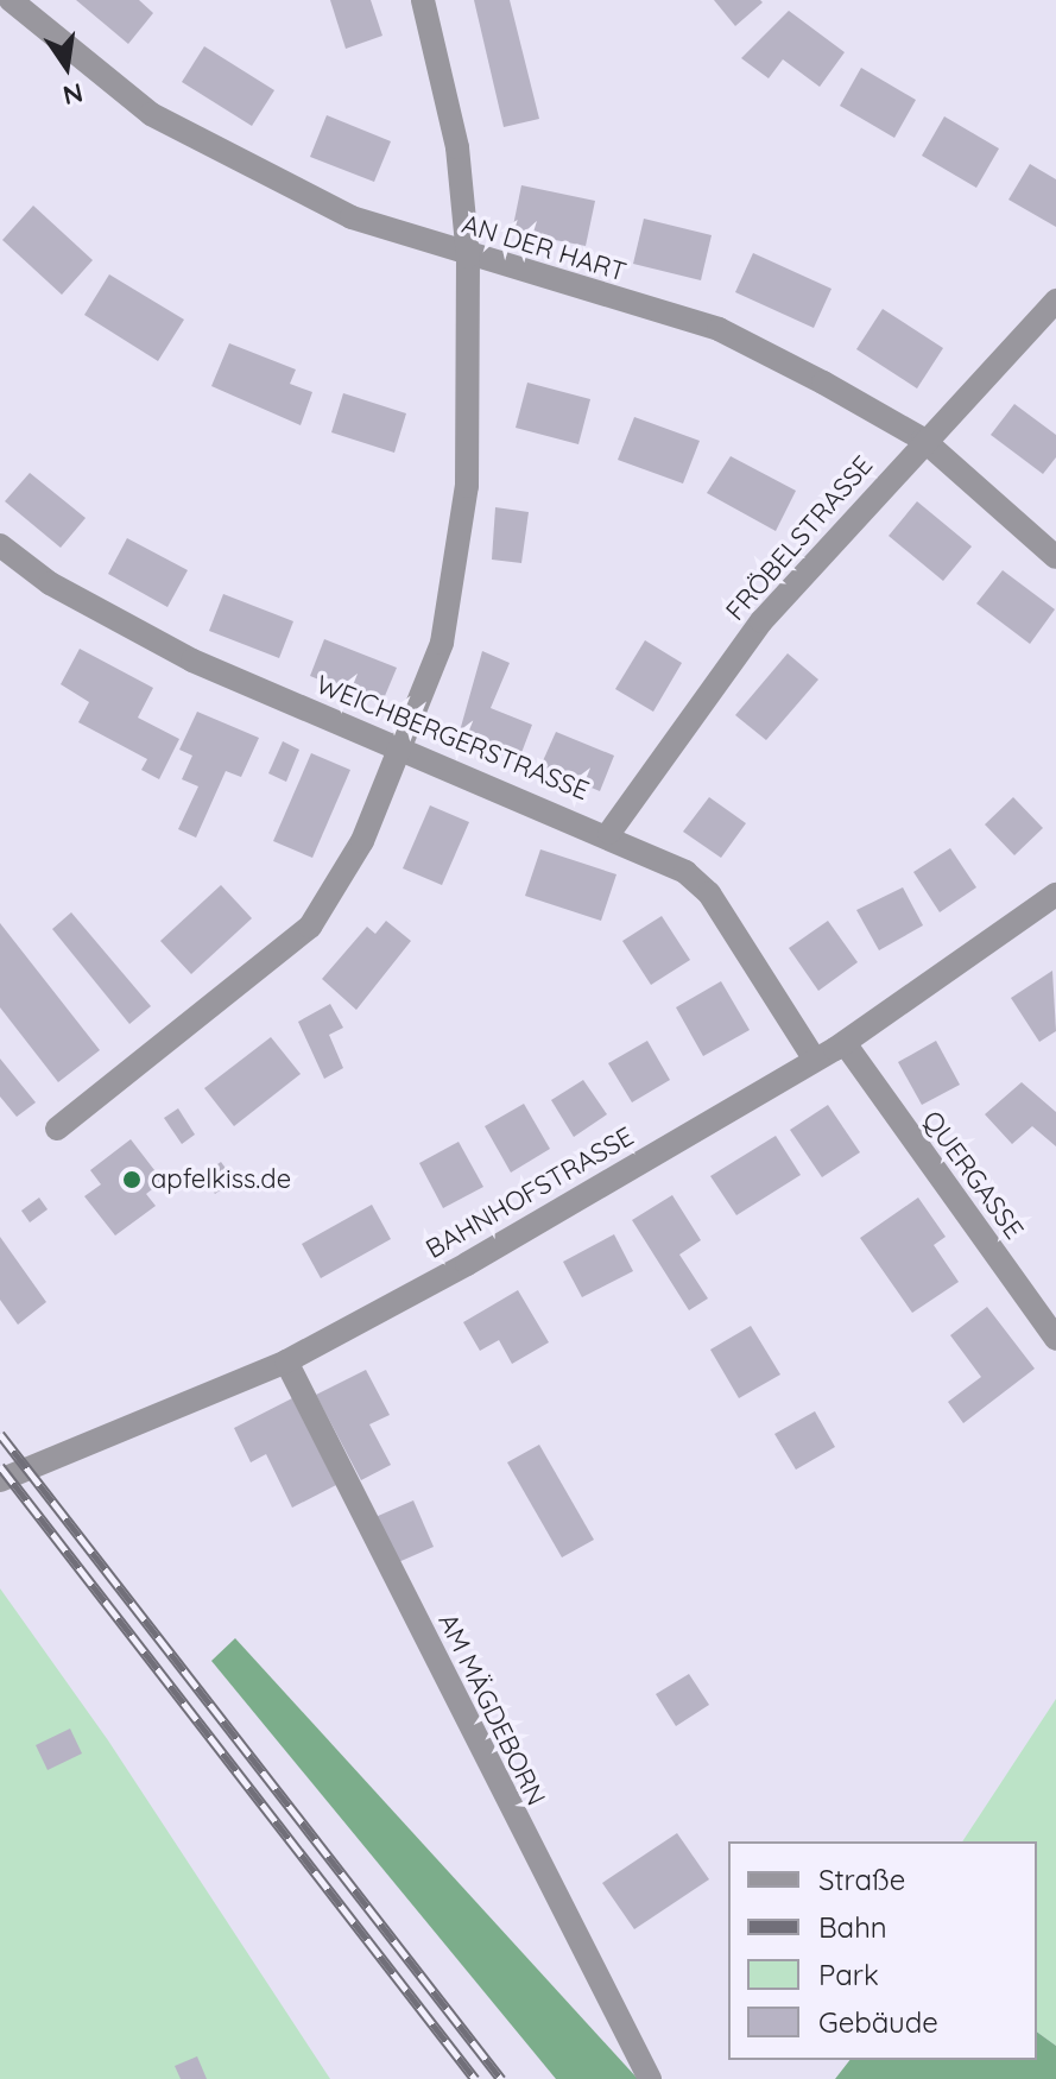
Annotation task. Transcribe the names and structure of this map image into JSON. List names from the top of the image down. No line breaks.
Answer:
{"streets":{"street":["AN DER HART","FRÖBELSTRASSE","WEICHBERGERSTRASSE","QUERGASSE","BAHNHOFSTRASSE","AM MÄGDEBORN"]},"crossings":[["AN DER HART","FRÖBELSTRASSE"],["FRÖBELSTRASSE","WEICHBERGERSTRASSE"],["WEICHBERGERSTRASSE","BAHNHOFSTRASSE"],["QUERGASSE","BAHNHOFSTRASSE"],["BAHNHOFSTRASSE","AM MÄGDEBORN"]],"places":["apfelkiss.de"],"legend":["Straße","Bahn","Park","Gebäude"],"north":"bottom"}
